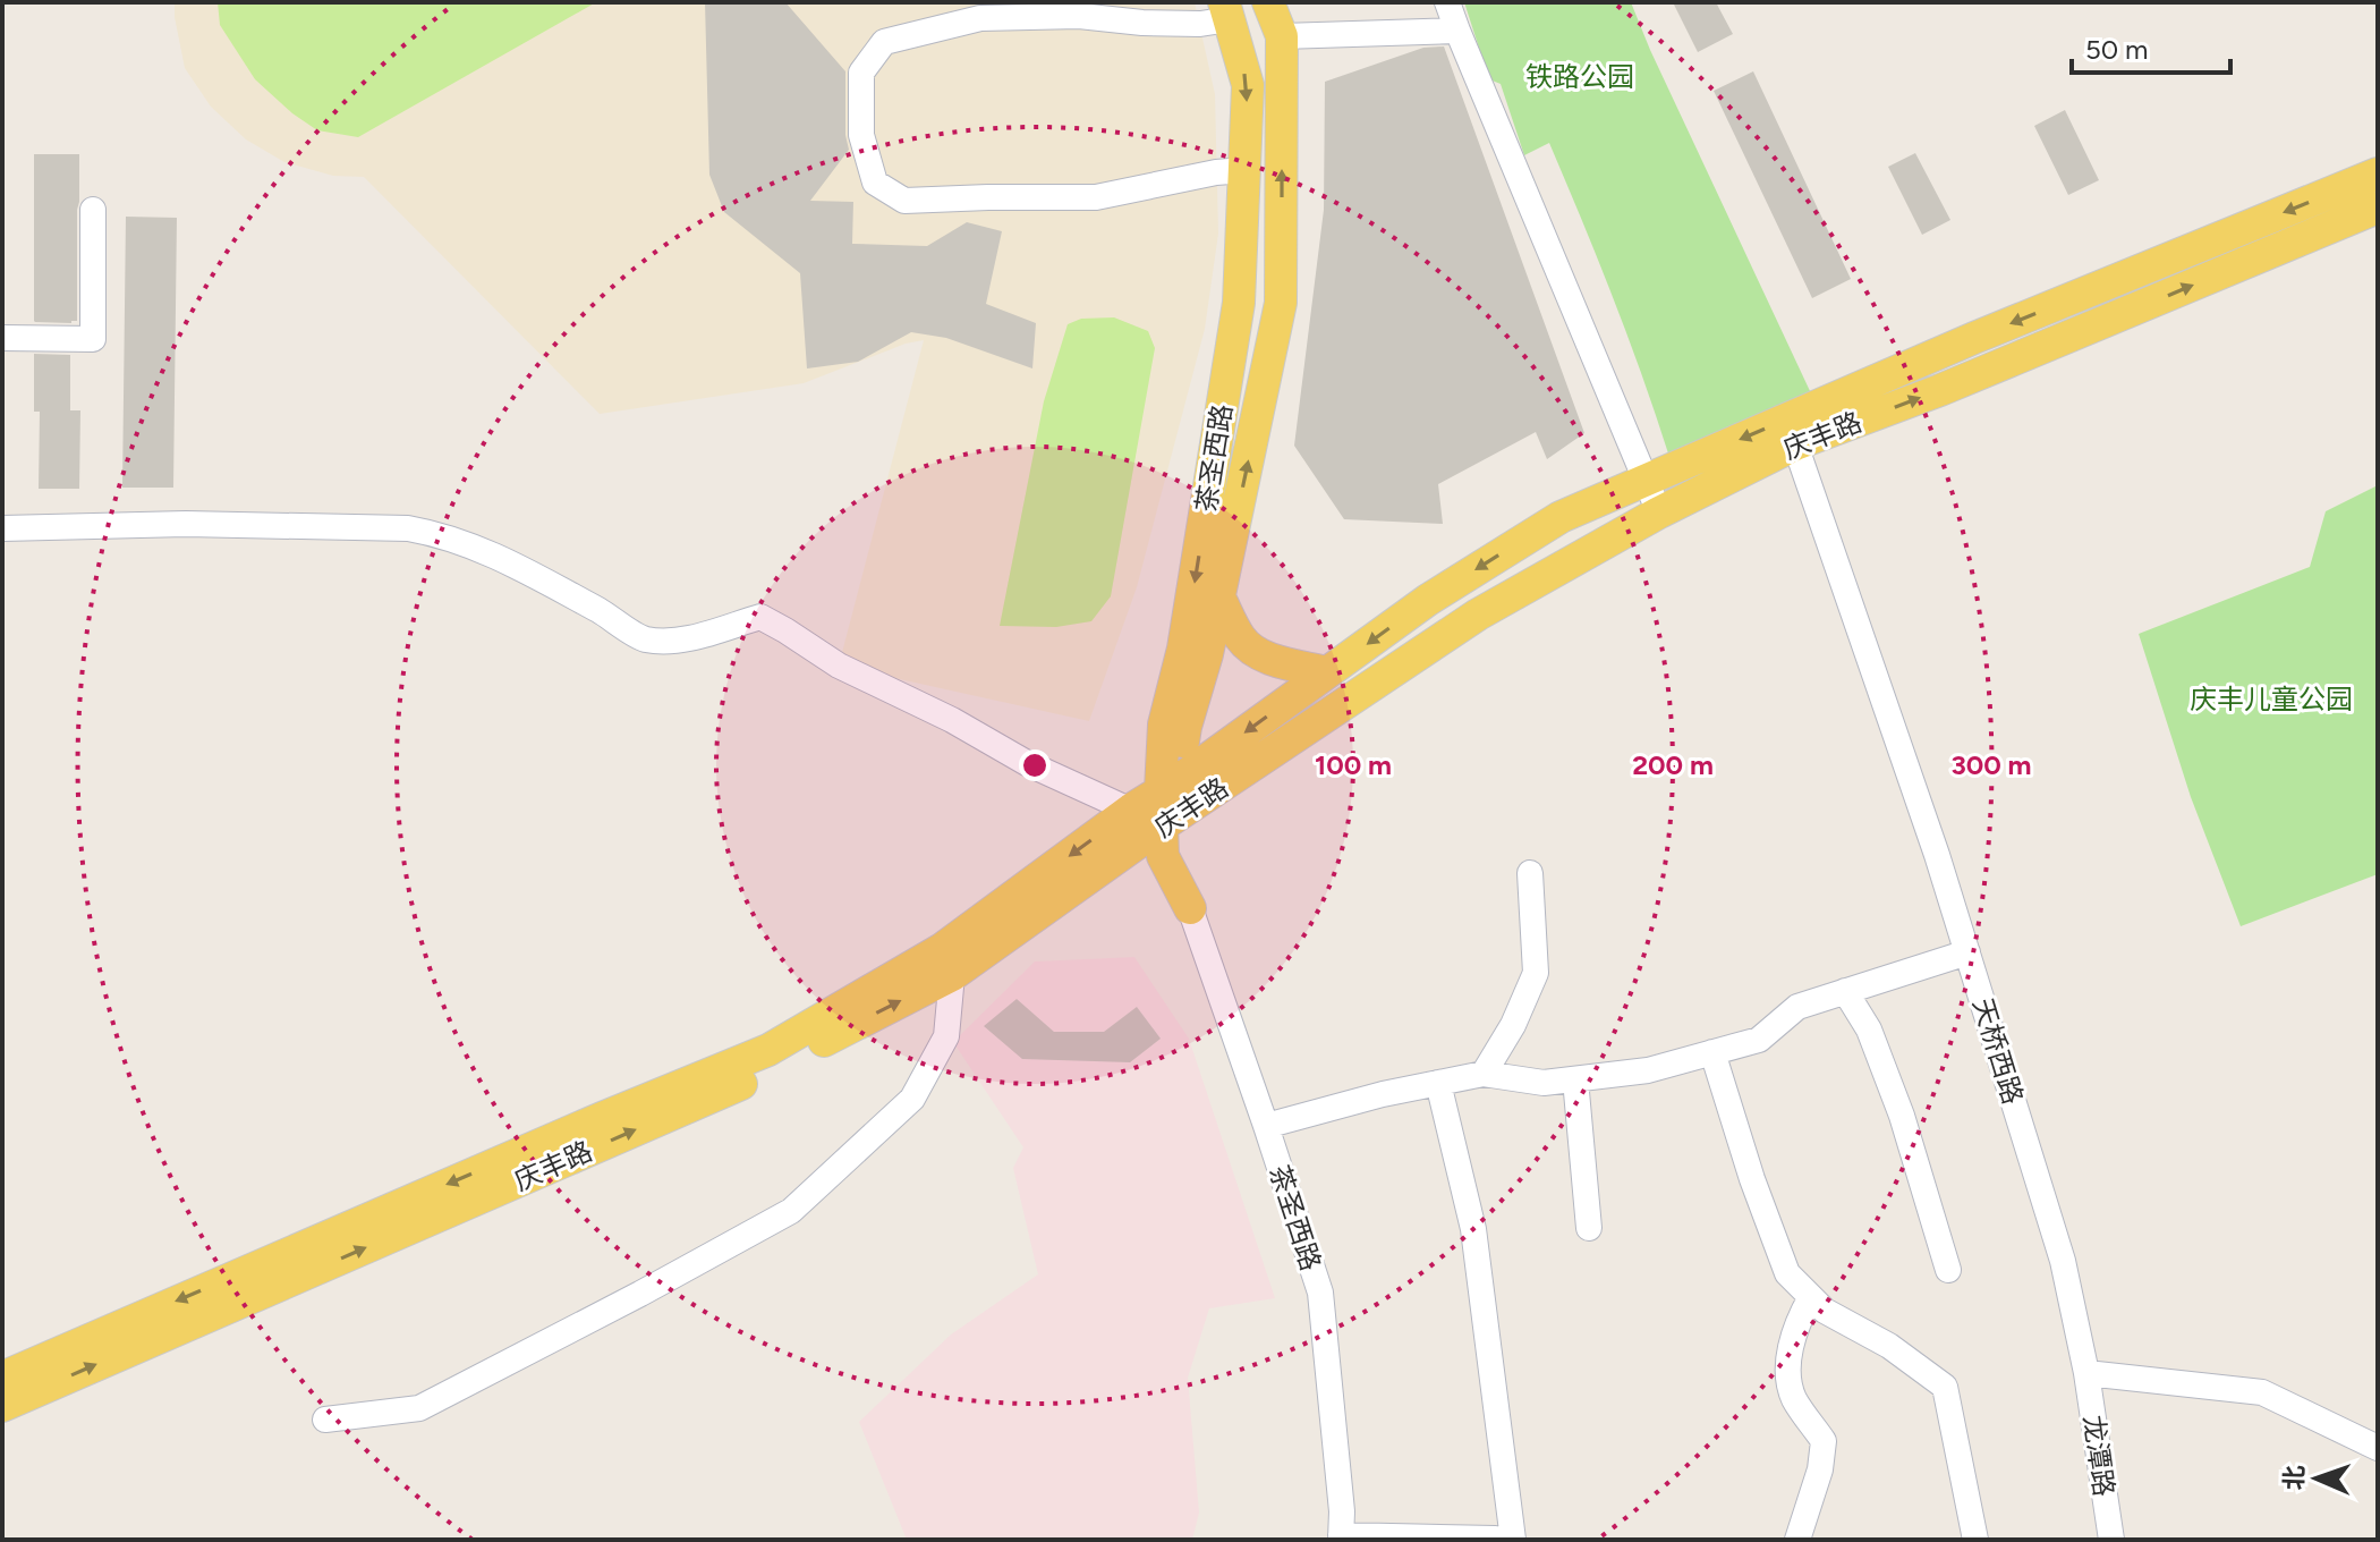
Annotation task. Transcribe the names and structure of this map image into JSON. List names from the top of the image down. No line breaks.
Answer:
{"streets":{"main road":["庆丰路","茶圣西路"],"street":["天桥西路","龙潭路"]},"crossings":[["庆丰路","茶圣西路"],["庆丰路","天桥西路"],["天桥西路","龙潭路"]],"parks":["铁路公园","庆丰儿童公园"],"scale_bar":"50 m","north":"left","rings":["100 m","200 m","300 m"]}
